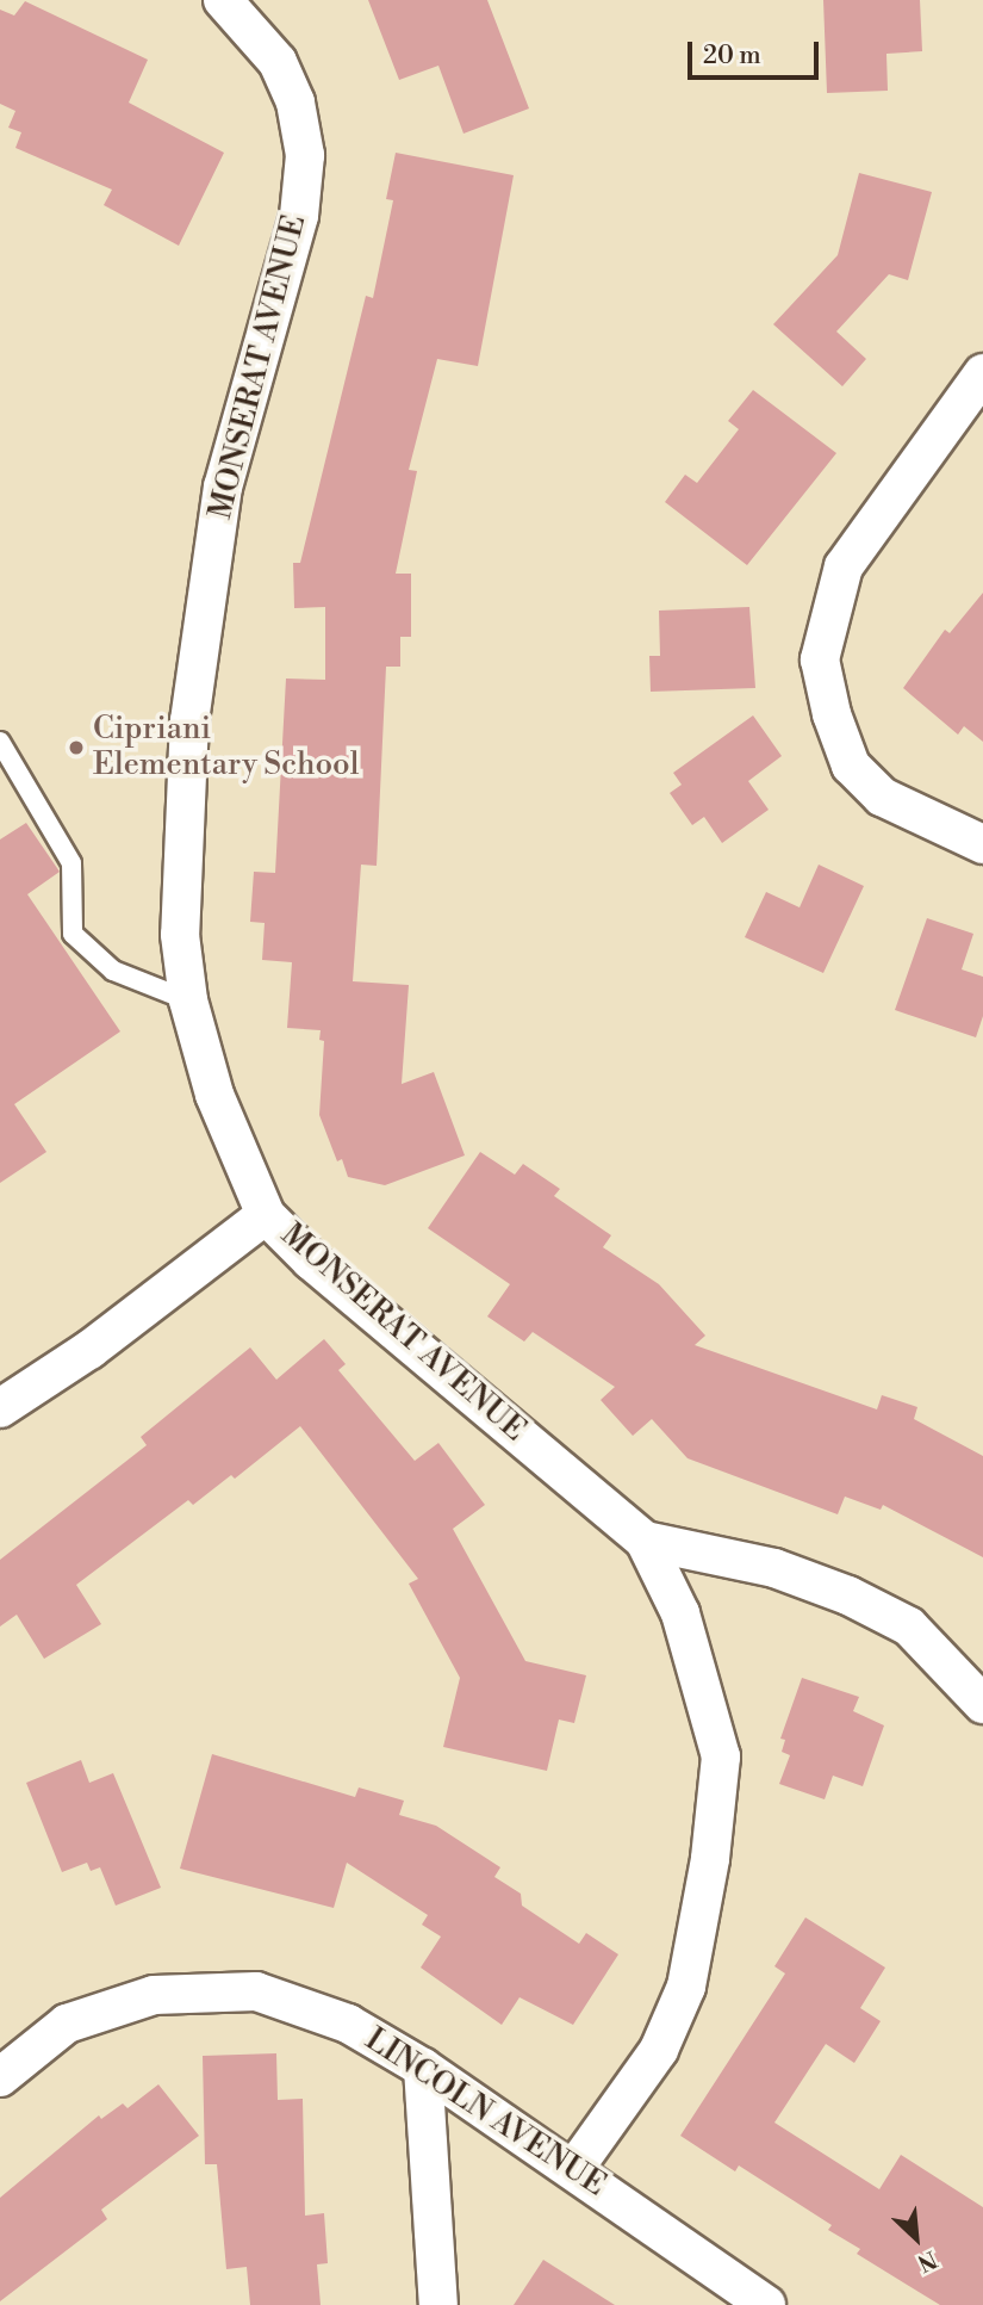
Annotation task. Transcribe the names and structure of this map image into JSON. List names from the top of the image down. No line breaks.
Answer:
{"streets":{"street":["MONSERAT AVENUE","LINCOLN AVENUE"]},"crossings":[["MONSERAT AVENUE","LINCOLN AVENUE"]],"places":["Cipriani Elementary School"],"scale_bar":"20 m","north":"bottom right"}
